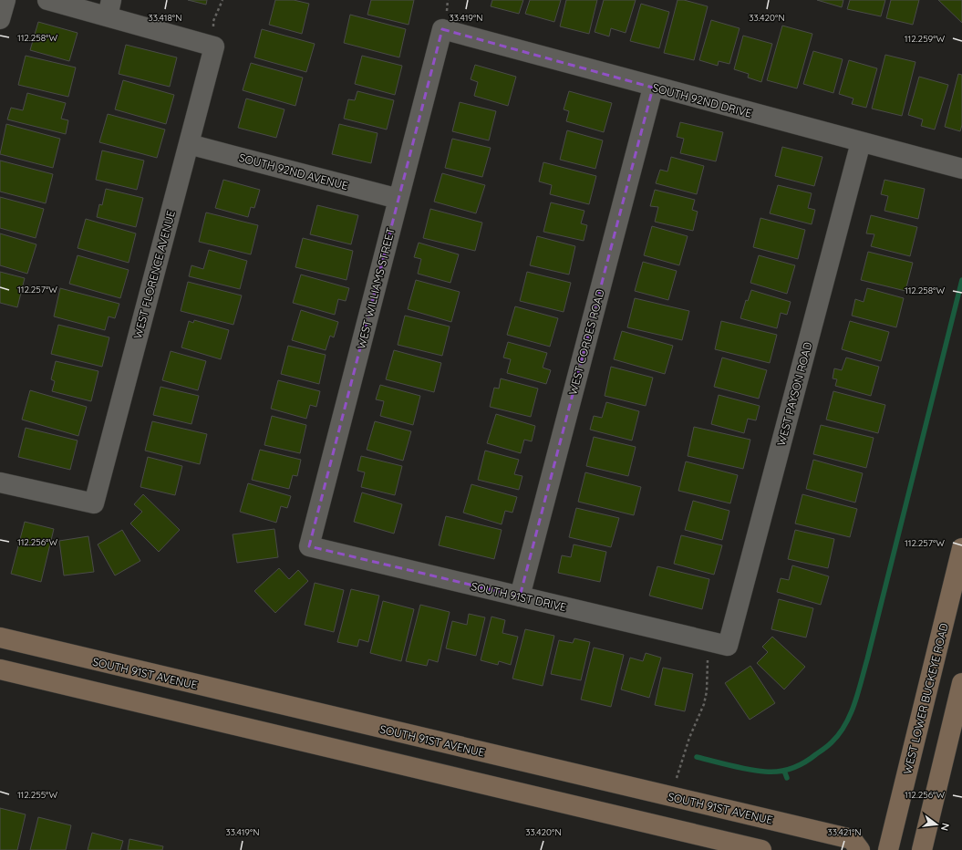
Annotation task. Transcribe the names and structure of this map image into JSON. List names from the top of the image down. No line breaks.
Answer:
{"streets":{"main road":["SOUTH 91ST AVENUE","WEST LOWER BUCKEYE ROAD"],"street":["SOUTH 92ND DRIVE","SOUTH 92ND AVENUE","WEST FLORENCE AVENUE","WEST WILLIAMS STREET","WEST CORDES ROAD","WEST PAYSON ROAD","SOUTH 91ST DRIVE"]},"crossings":[["SOUTH 92ND DRIVE","WEST WILLIAMS STREET"],["SOUTH 92ND DRIVE","WEST CORDES ROAD"],["SOUTH 92ND DRIVE","WEST PAYSON ROAD"],["SOUTH 92ND AVENUE","WEST FLORENCE AVENUE"],["SOUTH 92ND AVENUE","WEST WILLIAMS STREET"],["WEST WILLIAMS STREET","SOUTH 91ST DRIVE"],["WEST CORDES ROAD","SOUTH 91ST DRIVE"],["WEST PAYSON ROAD","SOUTH 91ST DRIVE"]],"north":"right","coordinates":["33.418°N","33.419°N","33.420°N","112.258°W","112.259°W","112.257°W","112.256°W","112.255°W","33.421°N"]}
